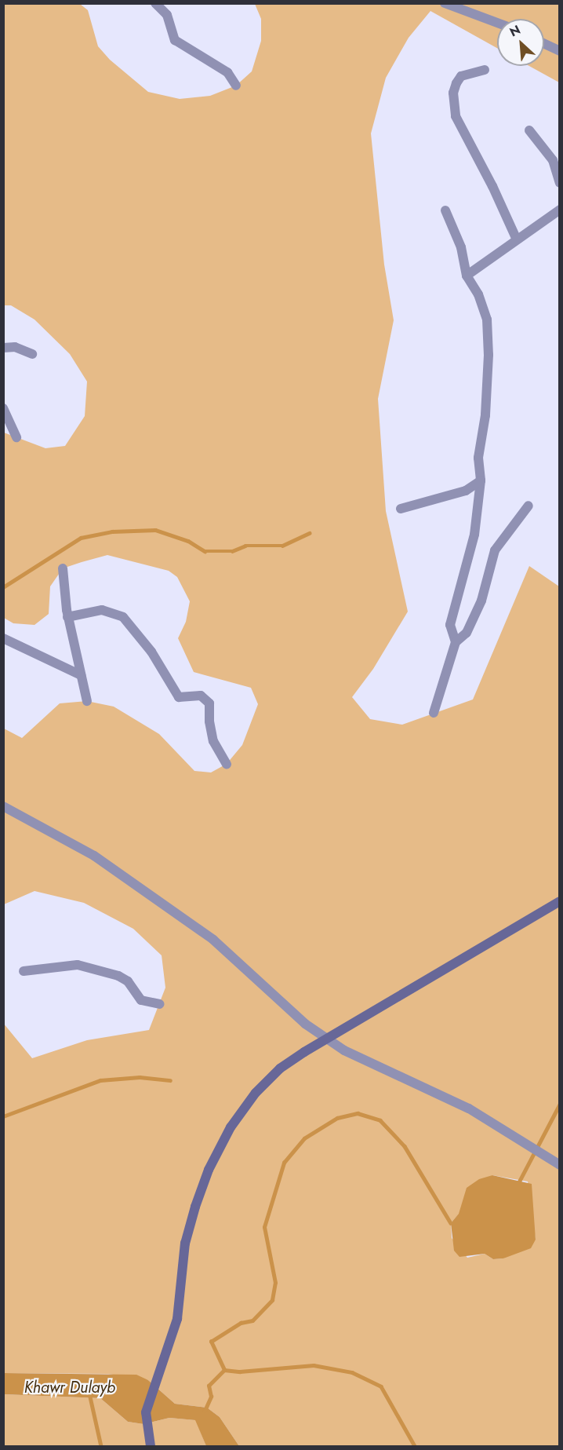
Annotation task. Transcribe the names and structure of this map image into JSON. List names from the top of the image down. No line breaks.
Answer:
{"water":["Khawr Dulayb"],"north":"top left"}
